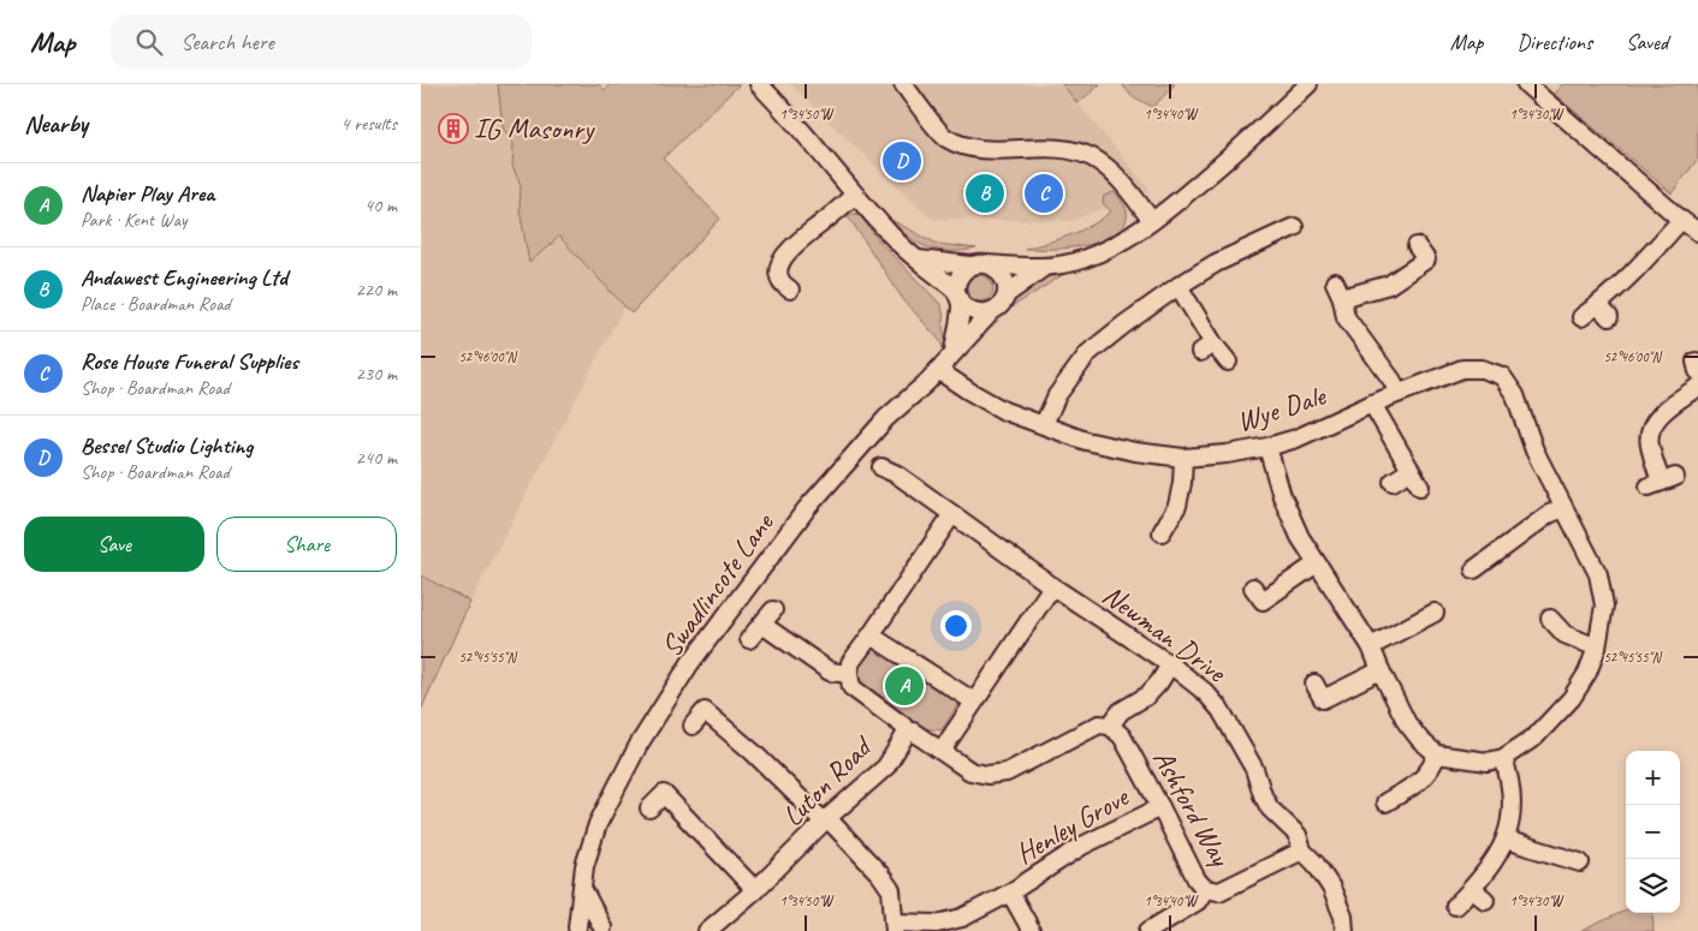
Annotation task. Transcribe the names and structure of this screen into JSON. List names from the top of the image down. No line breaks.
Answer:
{"streets":{"street":["Wye Dale","Swadlincote Lane","Newman Drive","Luton Road","Ashford Way","Henley Grove"]},"crossings":[["Wye Dale","Swadlincote Lane"],["Newman Drive","Luton Road"],["Newman Drive","Ashford Way"],["Luton Road","Ashford Way"],["Ashford Way","Henley Grove"]],"places":{"building":["IG Masonry"]},"page":{"header":"Map","search":"Search here","nav":["Map","Directions","Saved"],"heading":["Nearby","4 results"],"pins":["D","B","C","A"],"list":[{"mark":"A","name":"Napier Play Area","note":"Park · Kent Way","value":"40 m"},{"mark":"B","name":"Andawest Engineering Ltd","note":"Place · Boardman Road","value":"220 m"},{"mark":"C","name":"Rose House Funeral Supplies","note":"Shop · Boardman Road","value":"230 m"},{"mark":"D","name":"Bessel Studio Lighting","note":"Shop · Boardman Road","value":"240 m"}],"buttons":["Save","Share"],"map_buttons":["+","−"]},"coordinates":["1°34'50\"W","1°34'40\"W","1°34'30\"W","52°46'00\"N","52°45'55\"N"]}
